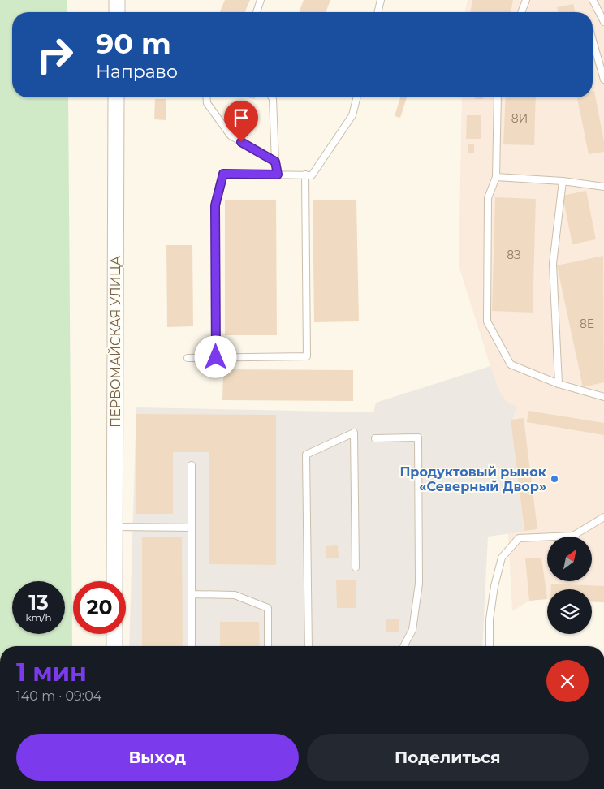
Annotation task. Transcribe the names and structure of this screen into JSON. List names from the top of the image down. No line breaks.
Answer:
{"streets":{"street":["ПЕРВОМАЙСКАЯ УЛИЦА"]},"places":["Продуктовый рынок «Северный Двор»"],"house_numbers":["8И","8З","8Е"],"north":"top right","page":{"turn":["90 m","Направо"],"speed":"13 km/h","limit":"20","heading":["1 мин","140 m · 09:04"],"buttons":["Выход","Поделиться"]}}
